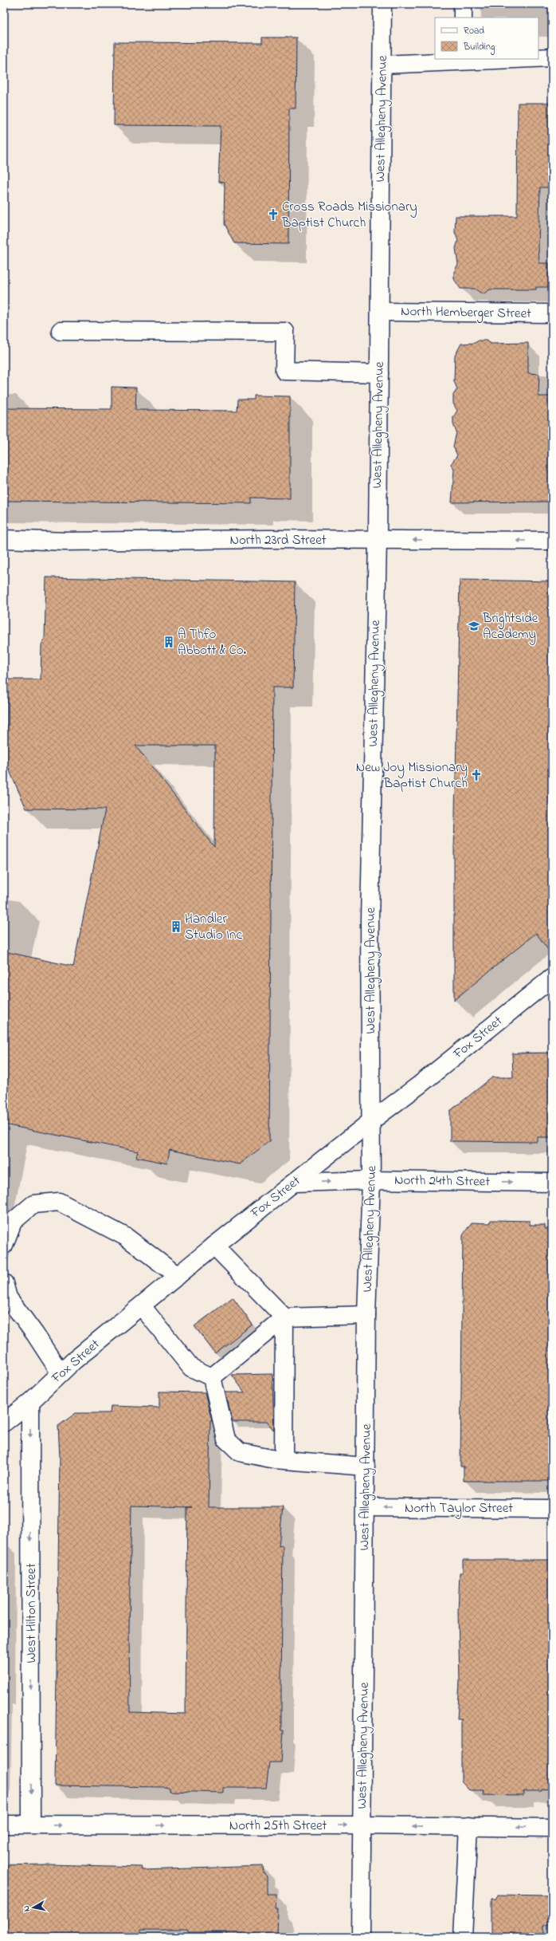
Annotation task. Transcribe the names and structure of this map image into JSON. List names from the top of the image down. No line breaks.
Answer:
{"streets":{"street":["West Allegheny Avenue","North Hemberger Street","North 23rd Street","Fox Street","North 24th Street","North Taylor Street","West Hilton Street","North 25th Street"]},"crossings":[["West Allegheny Avenue","North Hemberger Street"],["West Allegheny Avenue","North 23rd Street"],["West Allegheny Avenue","Fox Street"],["West Allegheny Avenue","North 24th Street"],["West Allegheny Avenue","North Taylor Street"],["West Allegheny Avenue","North 25th Street"],["Fox Street","North 24th Street"],["Fox Street","West Hilton Street"],["West Hilton Street","North 25th Street"]],"one_way":["North 24th Street","North Taylor Street","West Hilton Street"],"places":{"church":["Cross Roads Missionary Baptist Church","New Joy Missionary Baptist Church"],"school or university":["Brightside Academy"],"building":["A Thfo Abbott & Co.","Handler Studio Inc"]},"legend":["Road","Building"],"north":"left"}
